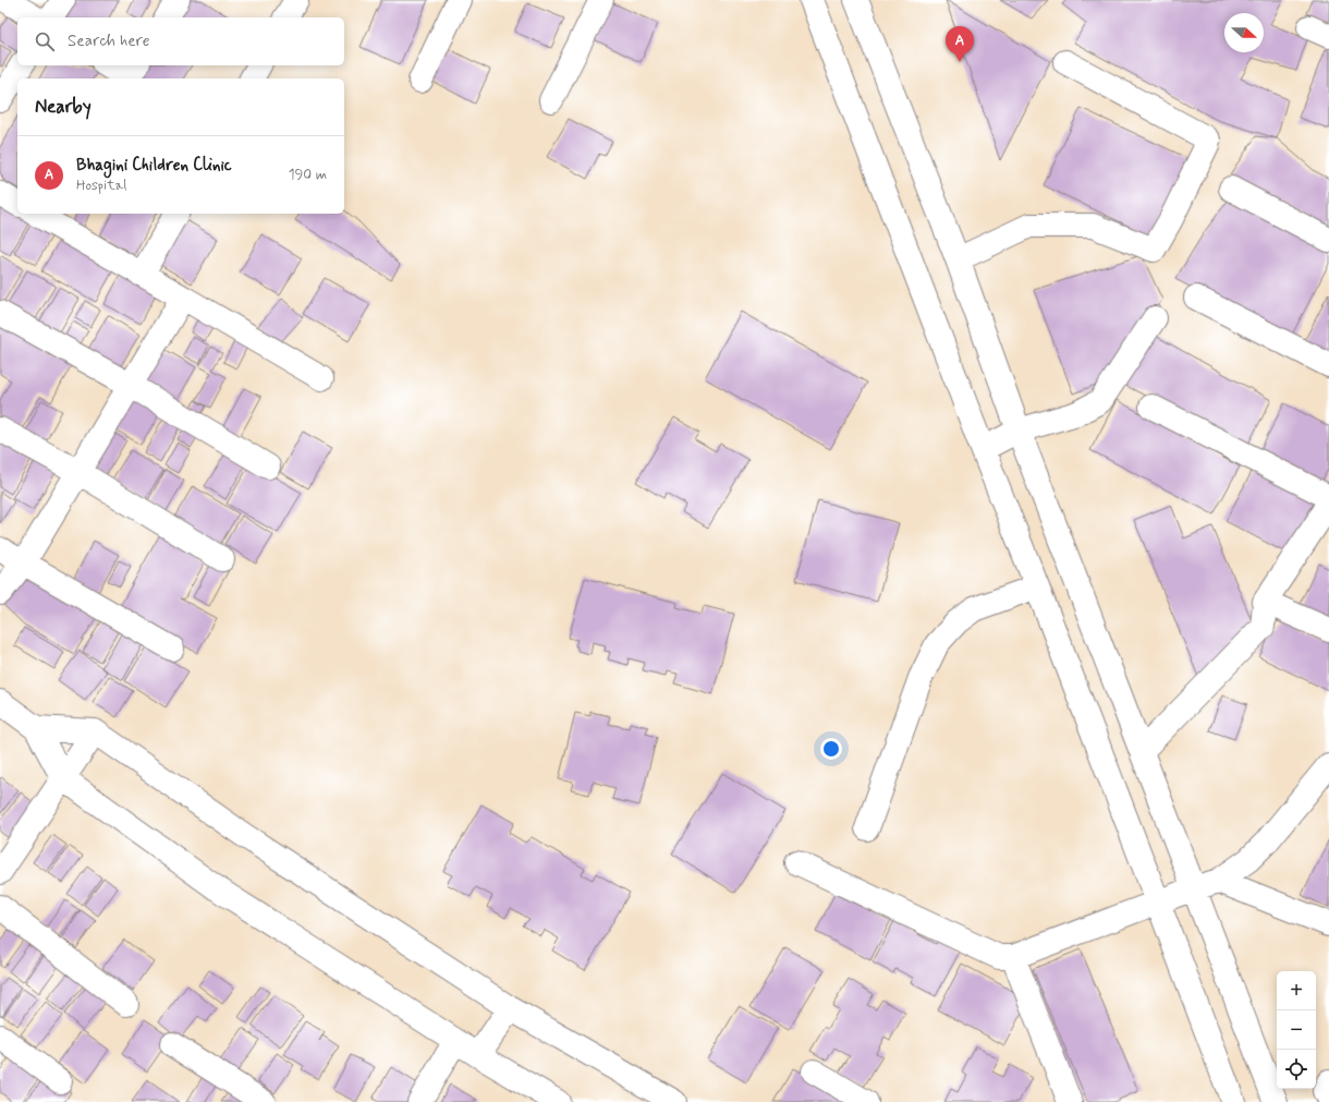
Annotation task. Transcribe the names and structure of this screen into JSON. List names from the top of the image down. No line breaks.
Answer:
{"north":"right","page":{"search":"Search here","pins":"A","heading":"Nearby","list":[{"mark":"A","name":"Bhagini Children Clinic","note":"Hospital","value":"190 m"}],"map_buttons":["+","−"]}}
